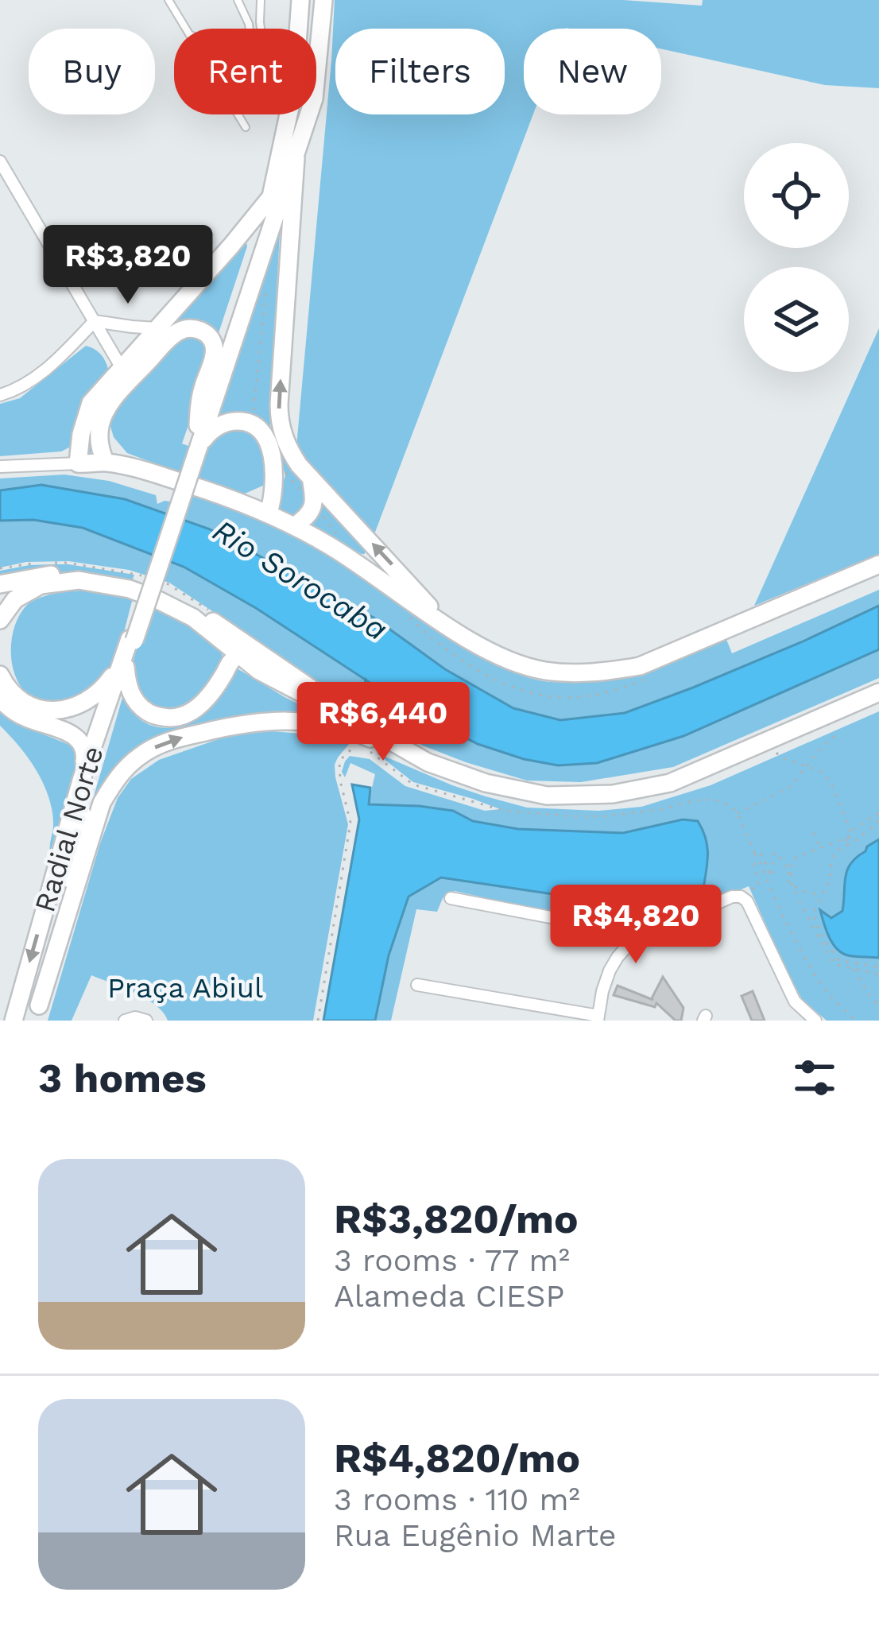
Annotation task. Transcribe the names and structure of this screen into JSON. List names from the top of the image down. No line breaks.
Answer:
{"streets":{"main road":["Radial Norte"]},"water":["Rio Sorocaba"],"parks":["Praça Abiul"],"page":{"chip":["Buy","Rent","Filters","New"],"price":["R$3,820","R$6,440","R$4,820"],"heading":"3 homes","list":[{"name":"R$3,820/mo","note":"3 rooms · 77 m² · Alameda CIESP"},{"name":"R$4,820/mo","note":"3 rooms · 110 m² · Rua Eugênio Marte"}]}}
